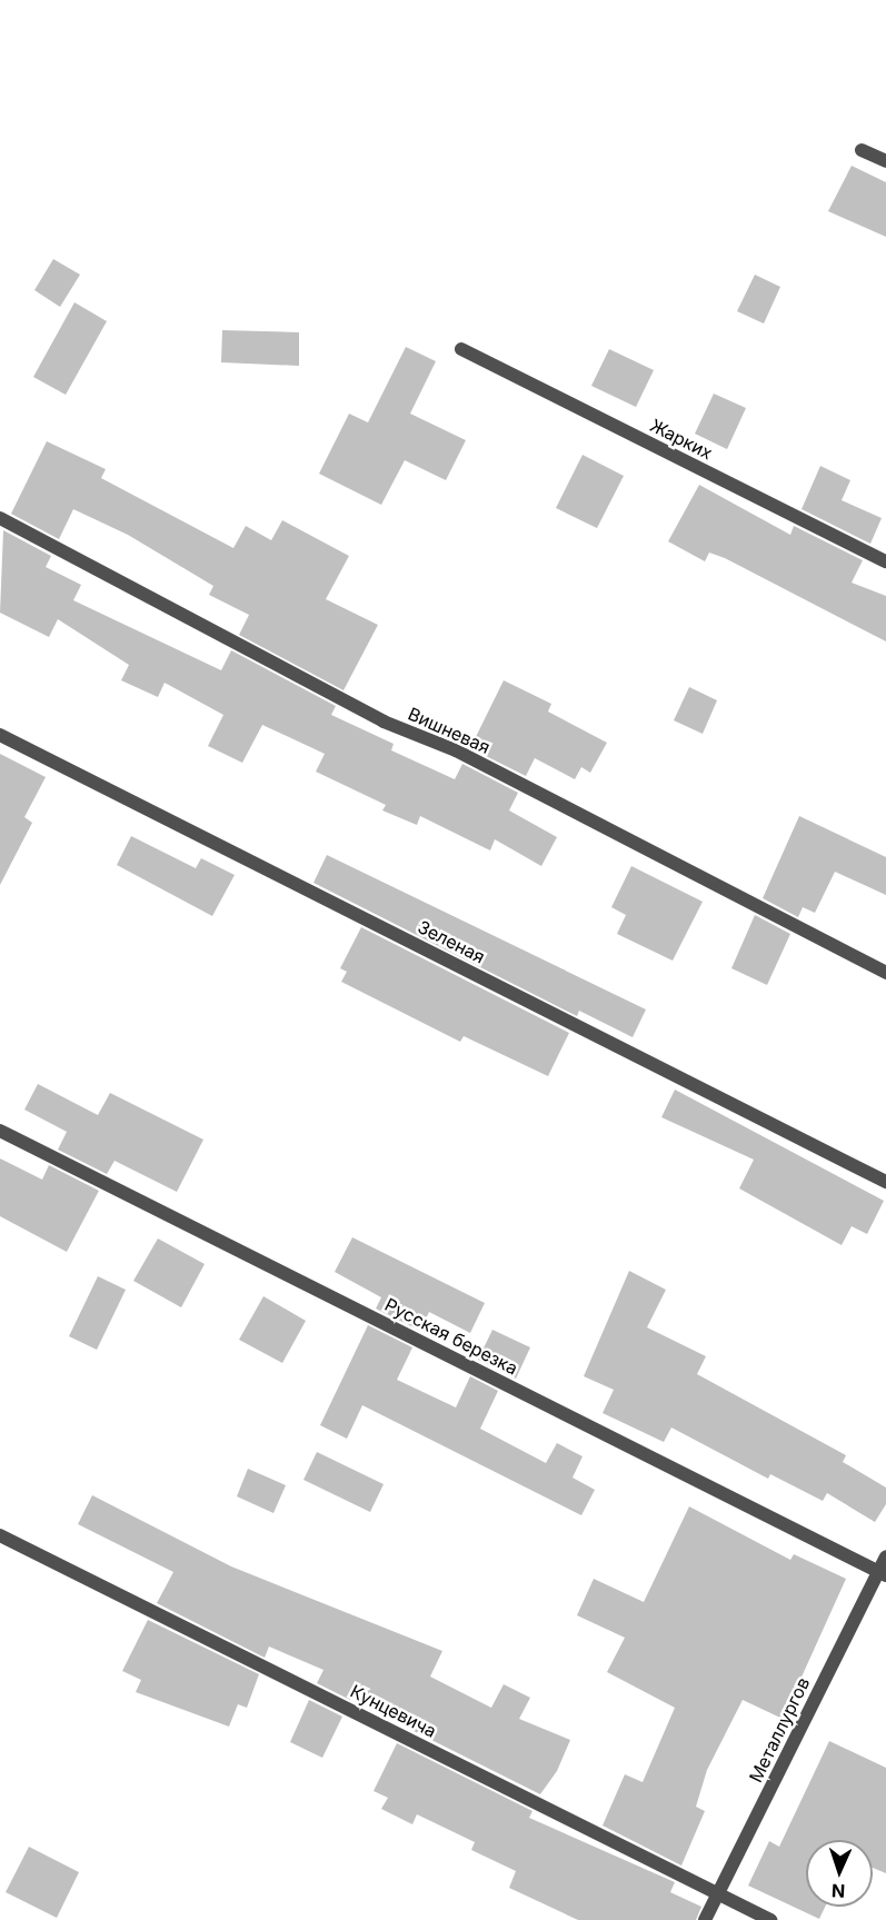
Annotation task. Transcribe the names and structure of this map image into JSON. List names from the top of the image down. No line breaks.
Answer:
{"streets":{"street":["Жарких","Вишневая","Зеленая","Русская березка","Кунцевича","Металлургов"]},"crossings":[["Русская березка","Металлургов"],["Кунцевича","Металлургов"]],"north":"bottom"}
